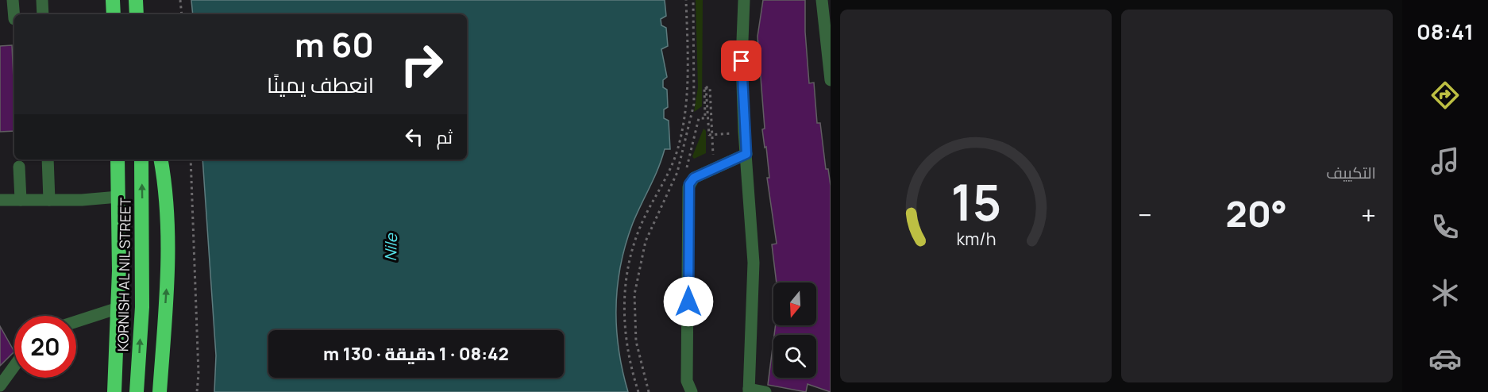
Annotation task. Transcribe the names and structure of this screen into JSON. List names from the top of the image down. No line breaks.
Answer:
{"streets":{"highway":["KORNISH AL NIL STREET"]},"water":["Nile"],"north":"bottom","page":{"tabs":"08:41","tile":"التكييف","turn":["60 m","انعطف يمينًا"],"then":"ثم","heat":["−","20°","+"],"limit":"20","trip":"08:42 · 1 دقيقة · 130 m","gauge":["15","km/h"]}}
